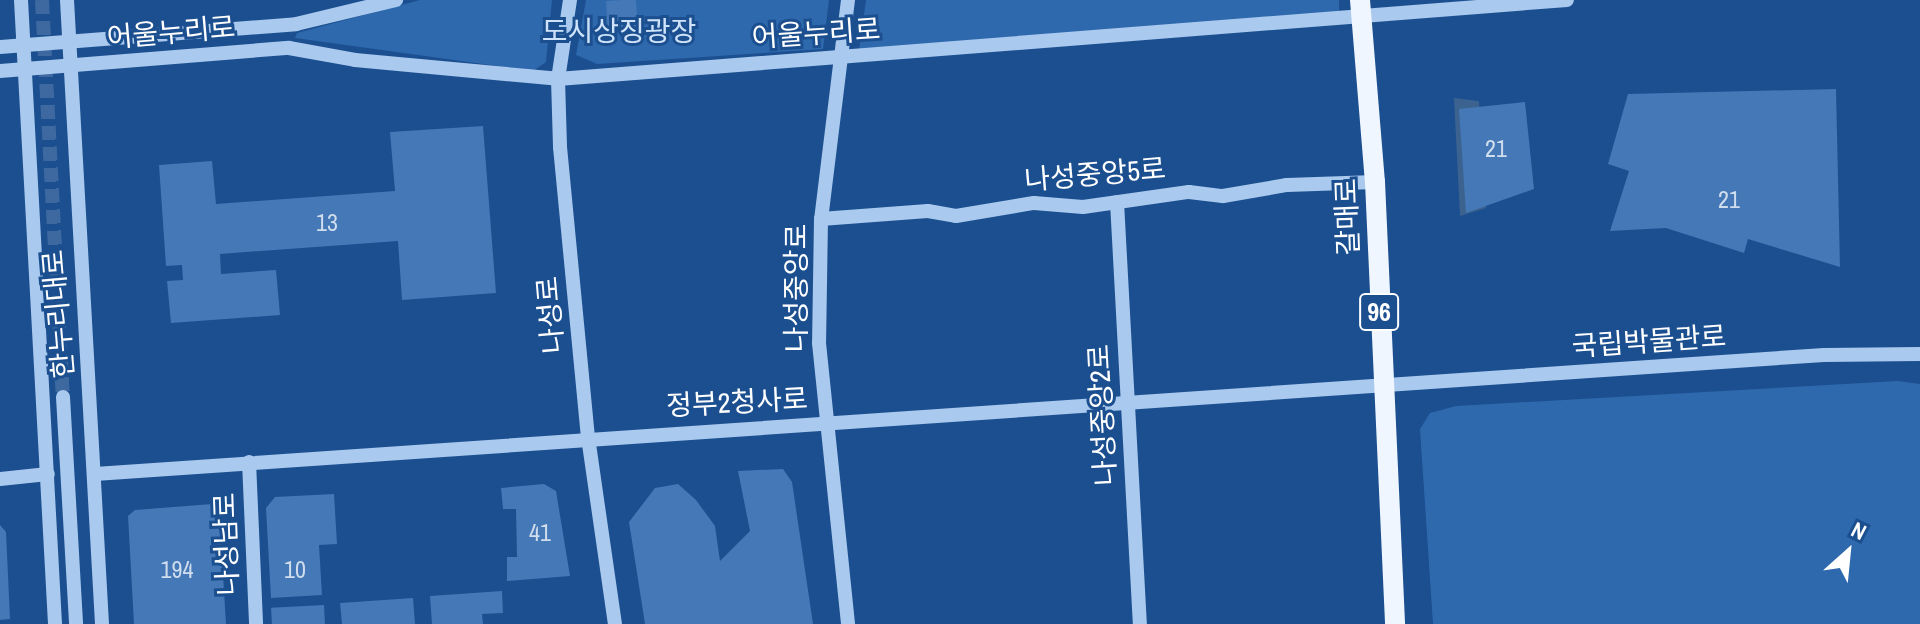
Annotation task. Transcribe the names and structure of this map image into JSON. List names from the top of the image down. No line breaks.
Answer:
{"streets":{"main road":["갈매로","96"],"street":["어울누리로","나성중앙5로","나성중앙로","한누리대로","나성로","국립박물관로","정부2청사로","나성중앙2로","나성남로"]},"crossings":[["어울누리로","갈매로"],["어울누리로","나성중앙로"],["어울누리로","한누리대로"],["어울누리로","나성로"],["나성중앙5로","갈매로"],["나성중앙5로","나성중앙로"],["나성중앙5로","나성중앙2로"],["갈매로","국립박물관로"],["갈매로","정부2청사로"],["나성중앙로","정부2청사로"],["한누리대로","정부2청사로"],["나성로","정부2청사로"],["국립박물관로","정부2청사로"],["정부2청사로","나성중앙2로"],["정부2청사로","나성남로"]],"parks":["도시상징광장"],"house_numbers":["21","21","13","41","194","10"],"north":"top right"}
